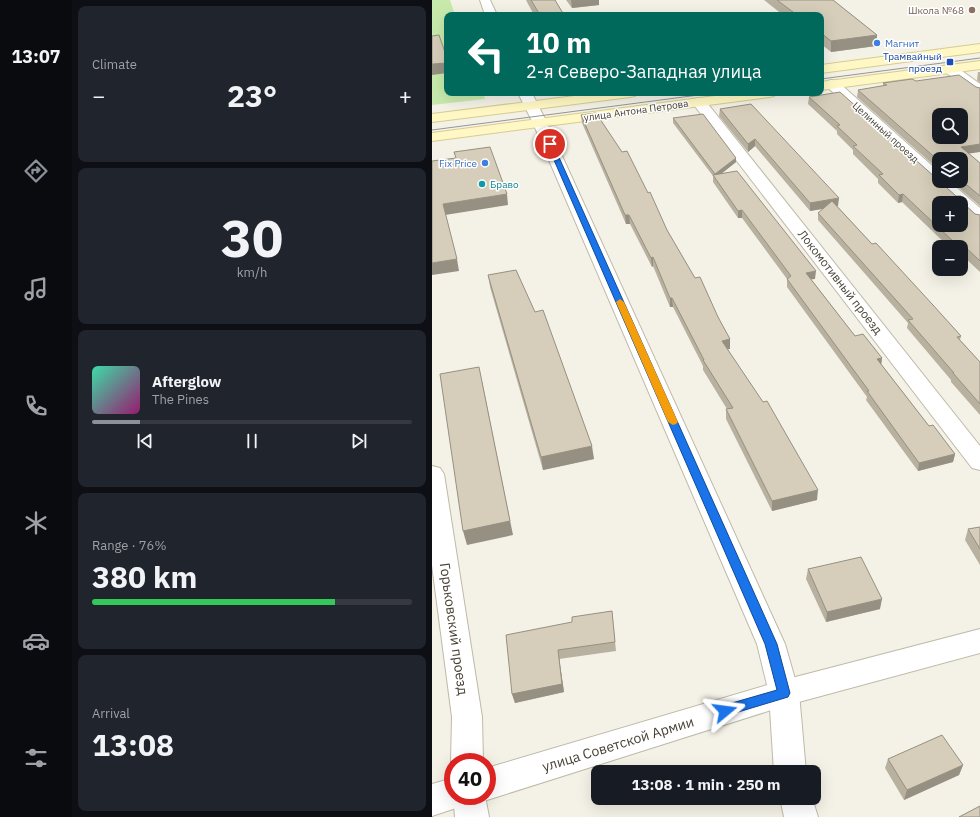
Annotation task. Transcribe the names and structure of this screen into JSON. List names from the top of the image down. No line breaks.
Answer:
{"streets":{"main road":["улица Антона Петрова"],"street":["Целинный проезд","Локомотивный проезд","Горьковский проезд","улица Советской Армии"]},"crossings":[["улица Антона Петрова","Локомотивный проезд"]],"places":{"other":["Школа №68","Магнит","Fix Price","Браво"],"transit":["Трамвайный проезд"]},"page":{"tabs":"13:07","tile":["Climate",["30","km/h"],["Range · 76%","380 km"],["Arrival","13:08"]],"turn":["10 m","2-я Северо-Западная улица"],"heat":["−","23°","+"],"map_buttons":["+","−"],"song":["Afterglow","The Pines"],"limit":"40","trip":"13:08 · 1 min · 250 m"}}
